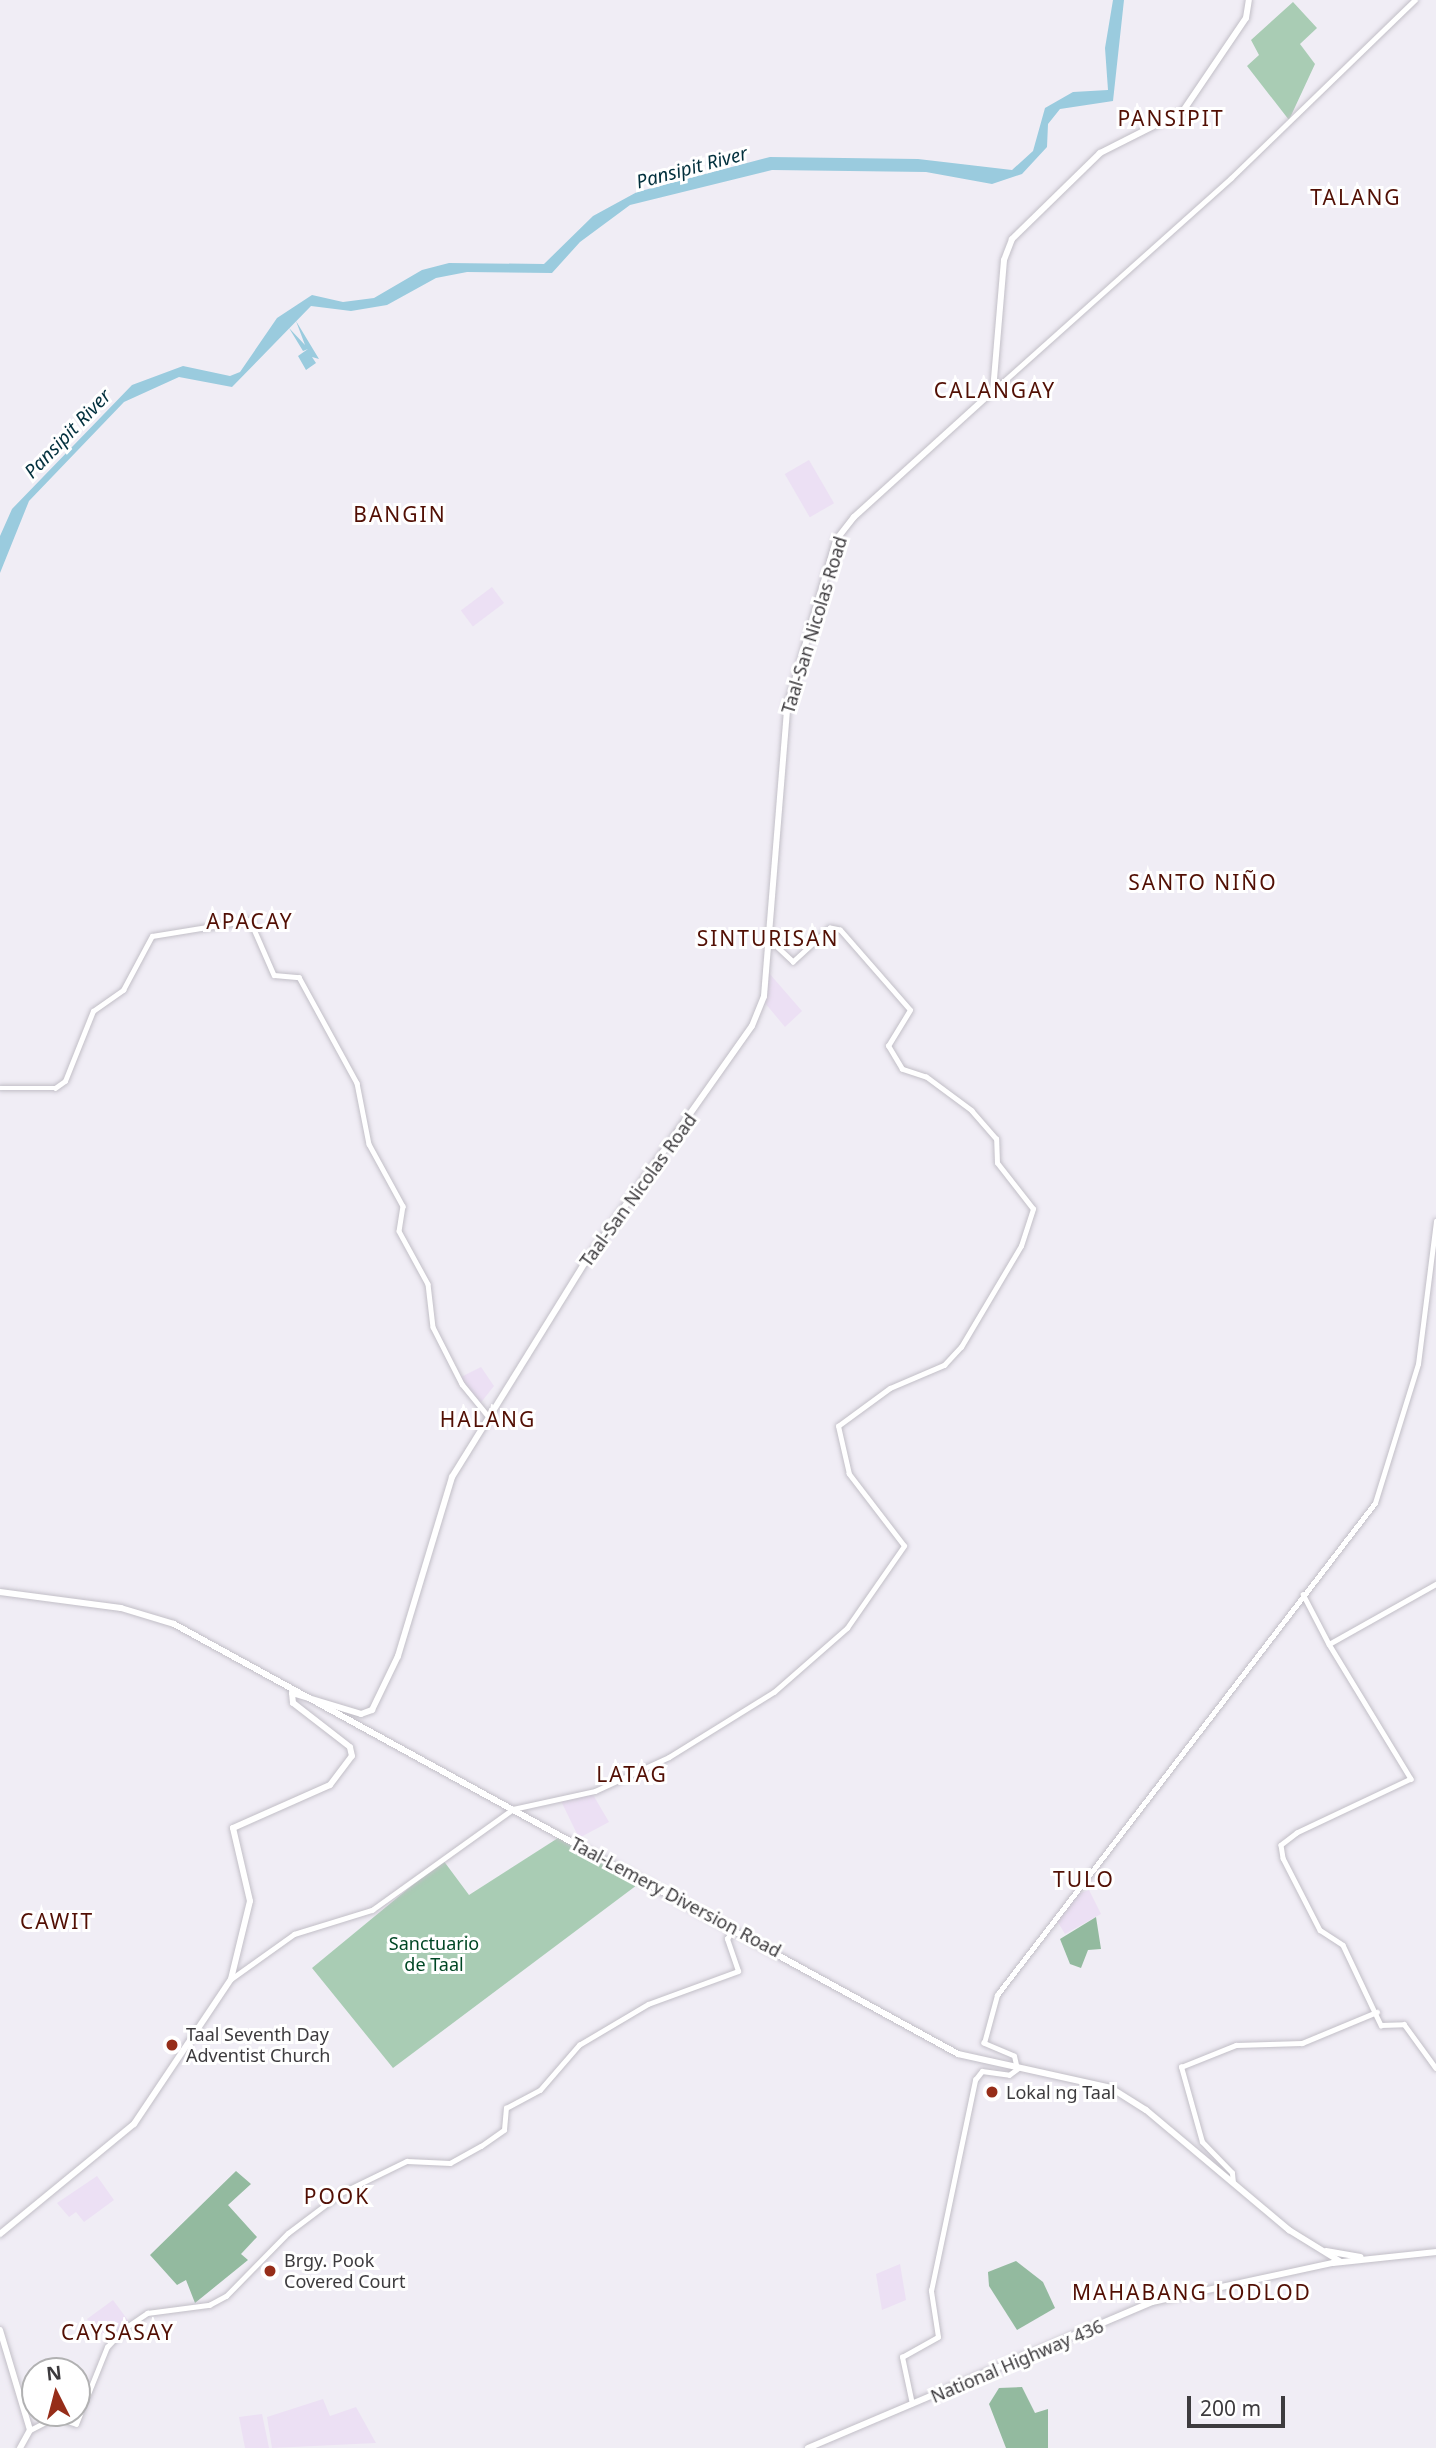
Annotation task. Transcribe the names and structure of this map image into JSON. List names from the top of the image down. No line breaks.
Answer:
{"streets":{"main road":["Taal-San Nicolas Road","Taal-Lemery Diversion Road","National Highway 436"]},"crossings":[["Taal-San Nicolas Road","Taal-Lemery Diversion Road"],["Taal-Lemery Diversion Road","National Highway 436"]],"districts":["PANSIPIT","TALANG","CALANGAY","BANGIN","SANTO NIÑO","APACAY","SINTURISAN","HALANG","LATAG","TULO","CAWIT","POOK","MAHABANG LODLOD","CAYSASAY"],"water":["Pansipit River"],"parks":["Sanctuario de Taal"],"places":["Taal Seventh Day Adventist Church","Lokal ng Taal","Brgy. Pook Covered Court"],"scale_bar":"200 m","north":"top"}
